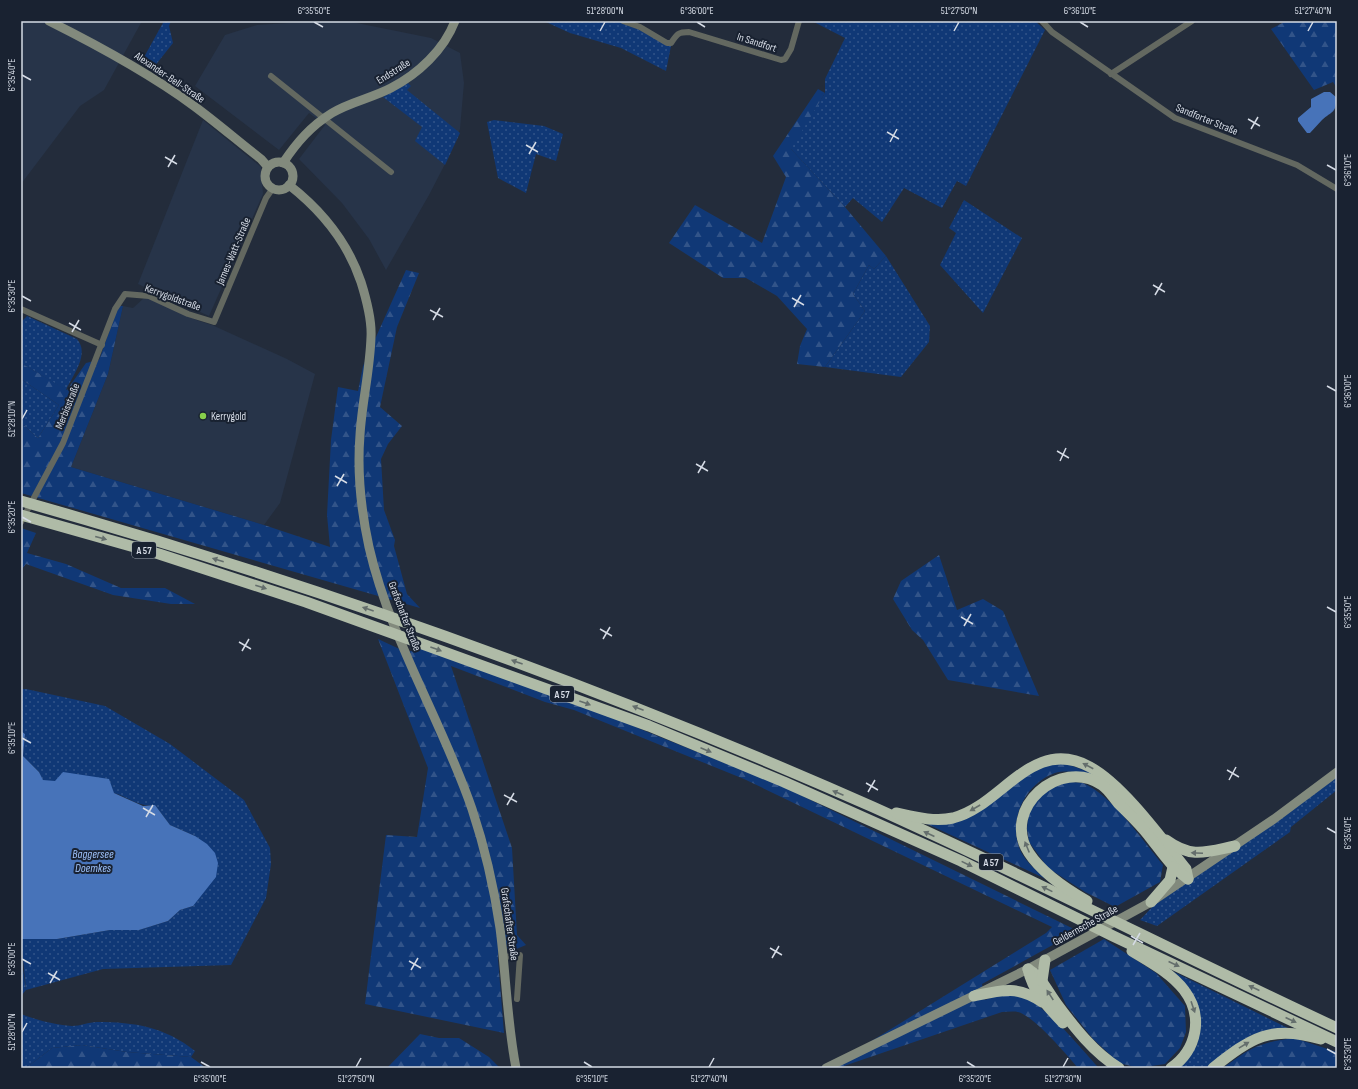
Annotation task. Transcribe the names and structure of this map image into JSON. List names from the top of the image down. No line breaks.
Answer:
{"streets":{"highway":["A 57"],"street":["In Sandfort","Endstraße","Alexander-Bell-Straße","Sandforter Straße","James-Watt-Straße","Kerrygoldstraße","Merbisstraße","Grafschafter Straße","Geldernsche Straße"]},"crossings":[["Endstraße","Alexander-Bell-Straße"],["Endstraße","James-Watt-Straße"],["Endstraße","Grafschafter Straße"],["Alexander-Bell-Straße","James-Watt-Straße"],["Alexander-Bell-Straße","Grafschafter Straße"],["James-Watt-Straße","Kerrygoldstraße"],["James-Watt-Straße","Grafschafter Straße"],["Kerrygoldstraße","Merbisstraße"]],"water":["Baggersee Doemkes"],"places":["Kerrygold"],"coordinates":["6°35'50\"E","51°28'00\"N","6°36'00\"E","51°27'50\"N","6°36'10\"E","51°27'40\"N","6°35'40\"E","6°35'30\"E","51°28'10\"N","6°35'20\"E","6°35'10\"E","6°35'00\"E","51°27'30\"N"]}
